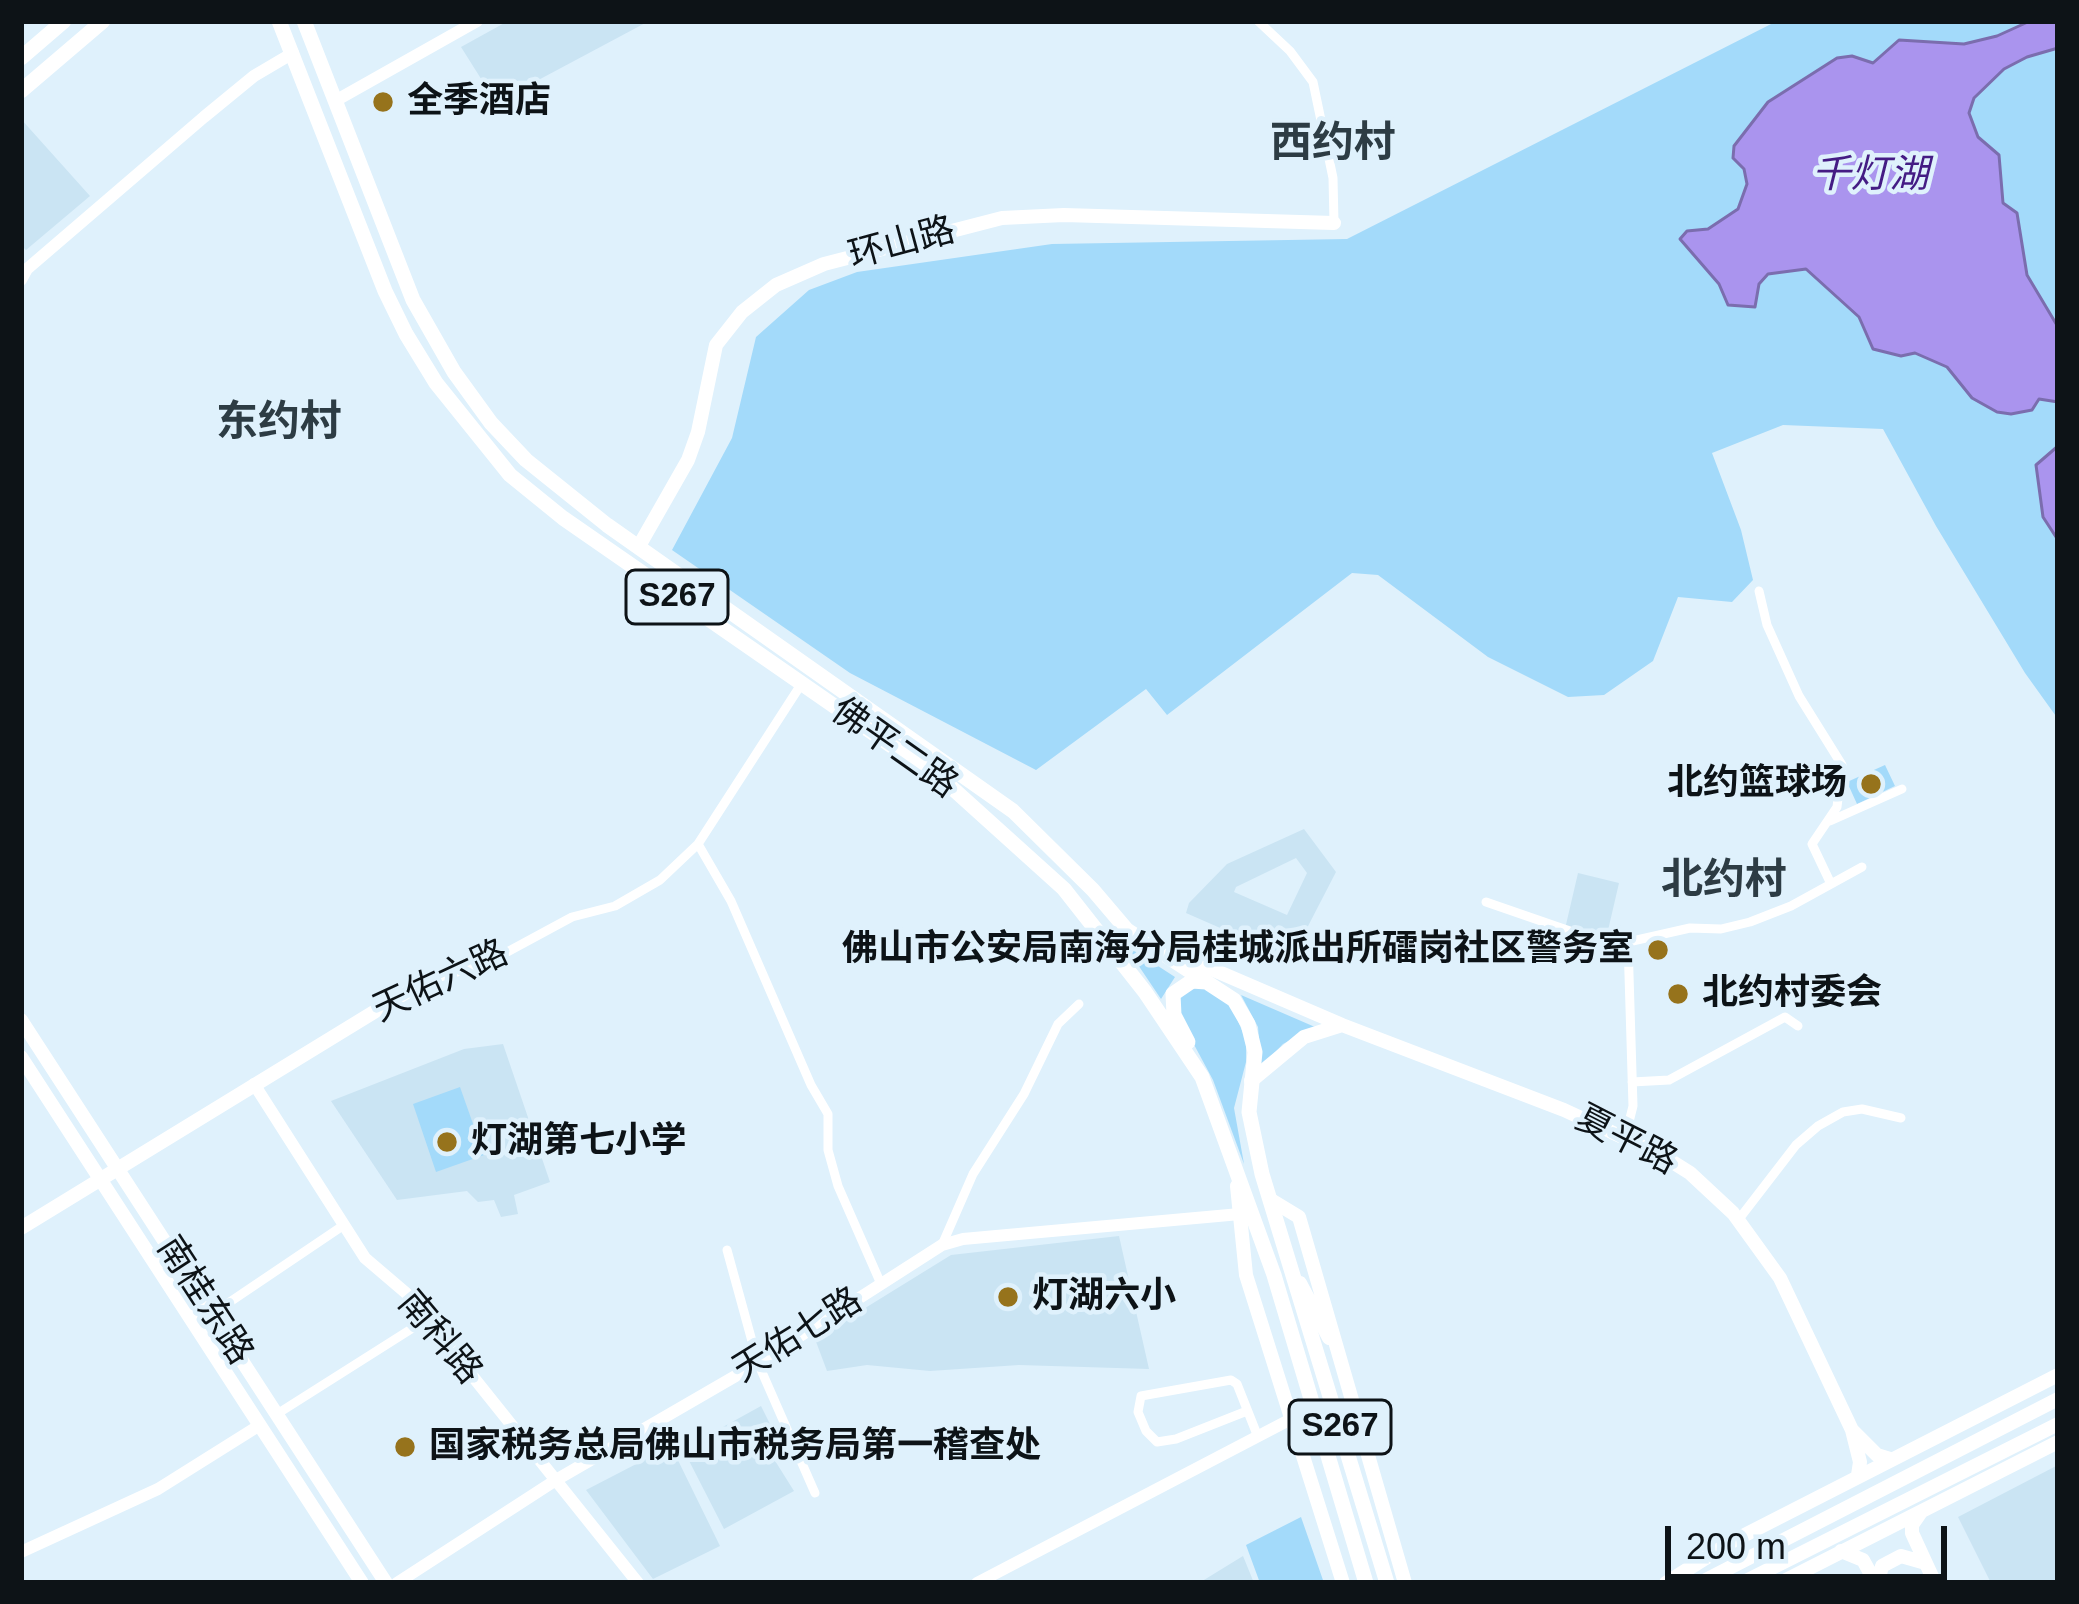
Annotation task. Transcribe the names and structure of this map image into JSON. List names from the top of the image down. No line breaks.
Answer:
{"streets":{"main road":["环山路","S267","佛平二路","天佑六路","夏平路","南桂东路"],"street":["天佑七路","南科路"]},"crossings":[["环山路","佛平二路"],["S267","佛平二路"],["佛平二路","天佑六路"],["佛平二路","夏平路"],["天佑六路","南桂东路"],["天佑六路","南科路"],["天佑七路","南科路"]],"districts":["西约村","东约村","北约村"],"water":["千灯湖"],"places":["全季酒店","北约篮球场","佛山市公安局南海分局桂城派出所礌岗社区警务室","北约村委会","灯湖第七小学","灯湖六小","国家税务总局佛山市税务局第一稽查处"],"scale_bar":"200 m"}
